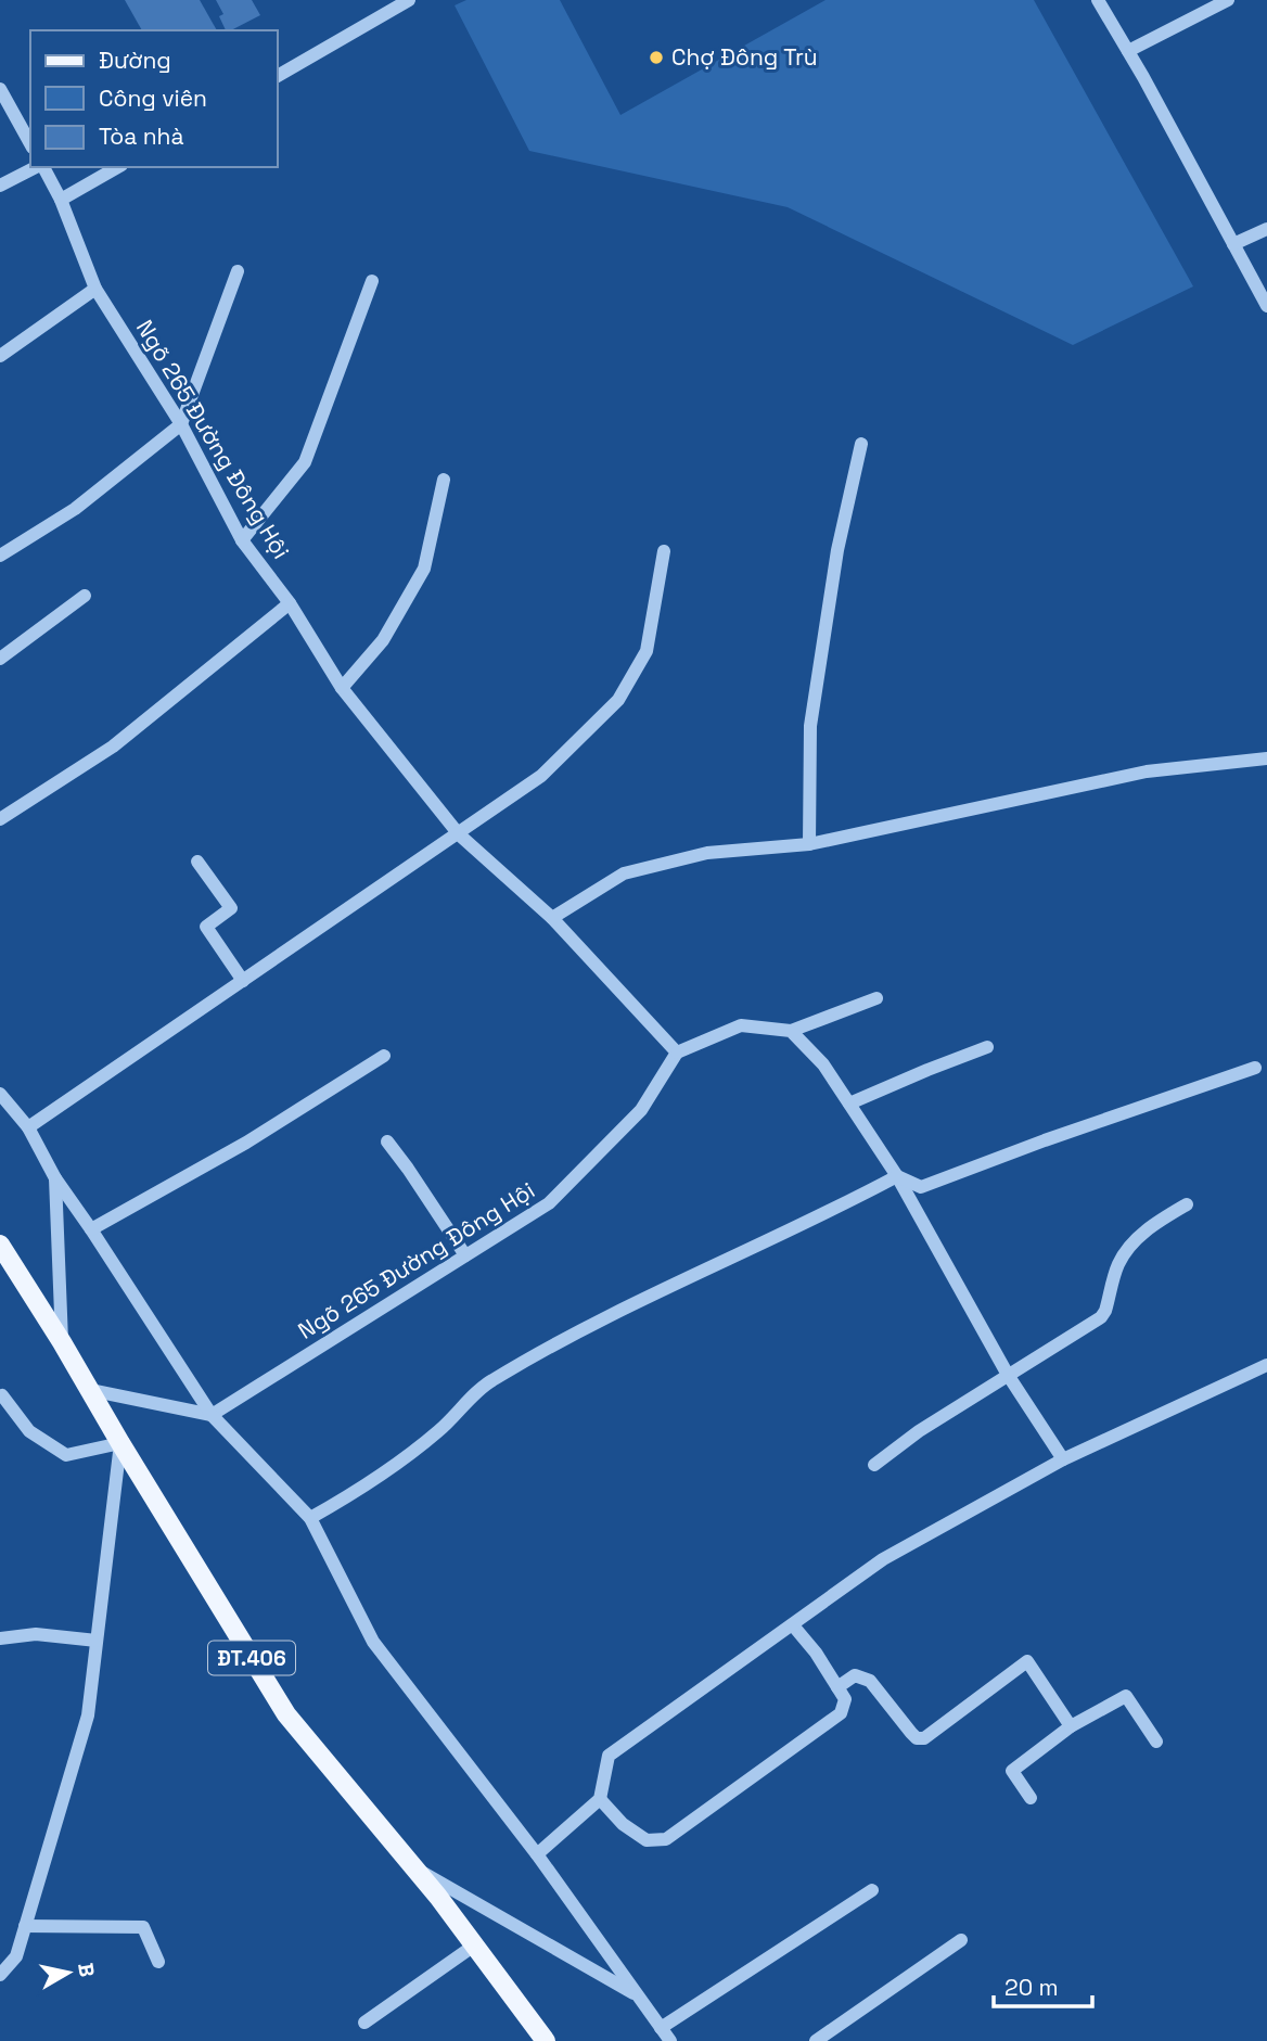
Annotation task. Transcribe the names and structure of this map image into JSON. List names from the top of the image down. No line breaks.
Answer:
{"streets":{"main road":["ĐT.406"],"street":["Ngõ 265 Đường Đông Hội"]},"places":["Chợ Đông Trù"],"legend":["Đường","Công viên","Tòa nhà"],"scale_bar":"20 m","north":"right"}
